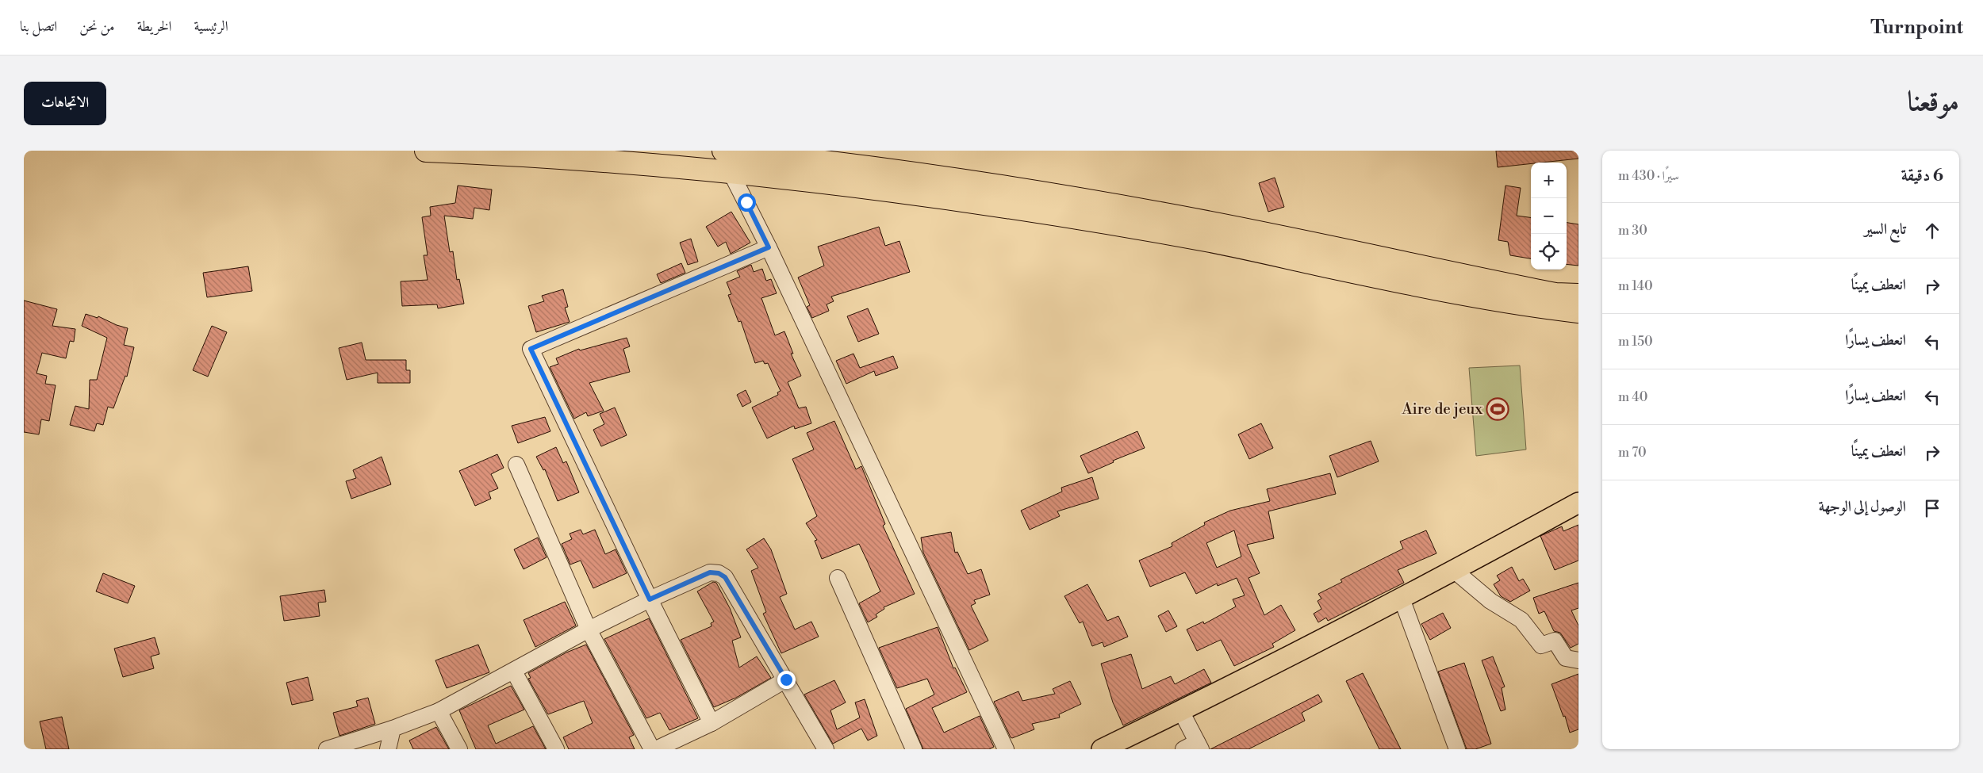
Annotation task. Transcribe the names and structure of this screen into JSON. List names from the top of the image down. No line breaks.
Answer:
{"places":{"sports":["Aire de jeux"]},"page":{"header":"Turnpoint","nav":["الرئيسية","الخريطة","من نحن","اتصل بنا"],"title":"موقعنا","buttons":"الاتجاهات","heading":["6 دقيقة","سيرًا · 430 m"],"map_buttons":["+","−"],"list":[["تابع السير","30 m"],["انعطف يمينًا","140 m"],["انعطف يسارًا","150 m"],["انعطف يسارًا","40 m"],["انعطف يمينًا","70 m"],"الوصول إلى الوجهة"]}}
